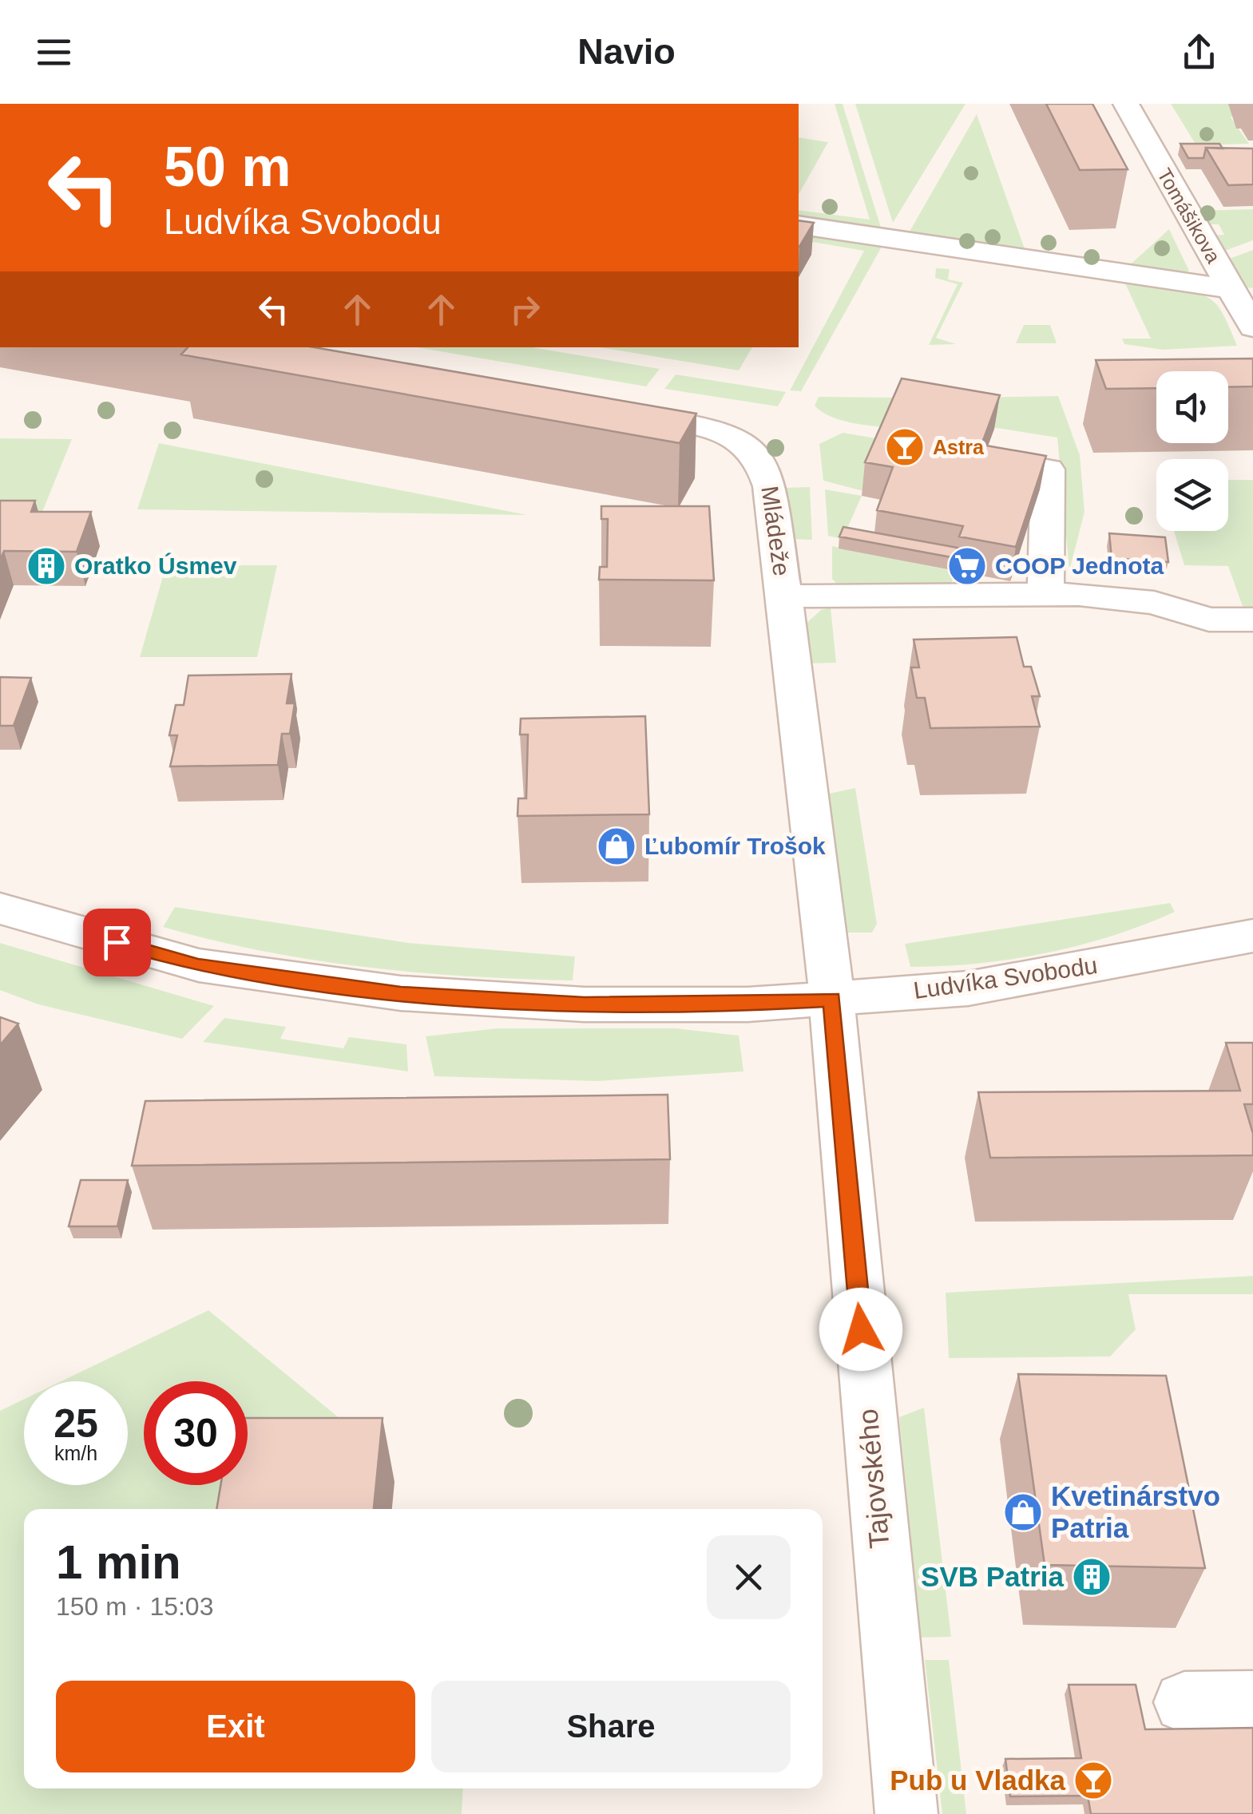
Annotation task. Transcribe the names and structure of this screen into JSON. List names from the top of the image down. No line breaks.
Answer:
{"streets":{"street":["Tomášikova","Mládeže","Ludvíka Svobodu","Tajovského"]},"crossings":[["Mládeže","Ludvíka Svobodu"],["Mládeže","Tajovského"],["Ludvíka Svobodu","Tajovského"]],"places":{"bar":["Astra","Pub u Vladka"],"building":["Oratko Úsmev","SVB Patria"],"supermarket":["COOP Jednota"],"shop":["Ľubomír Trošok","Kvetinárstvo Patria"]},"page":{"header":"Navio","turn":["50 m","Ludvíka Svobodu"],"speed":"25 km/h","limit":"30","heading":["1 min","150 m · 15:03"],"buttons":["Exit","Share"]}}
